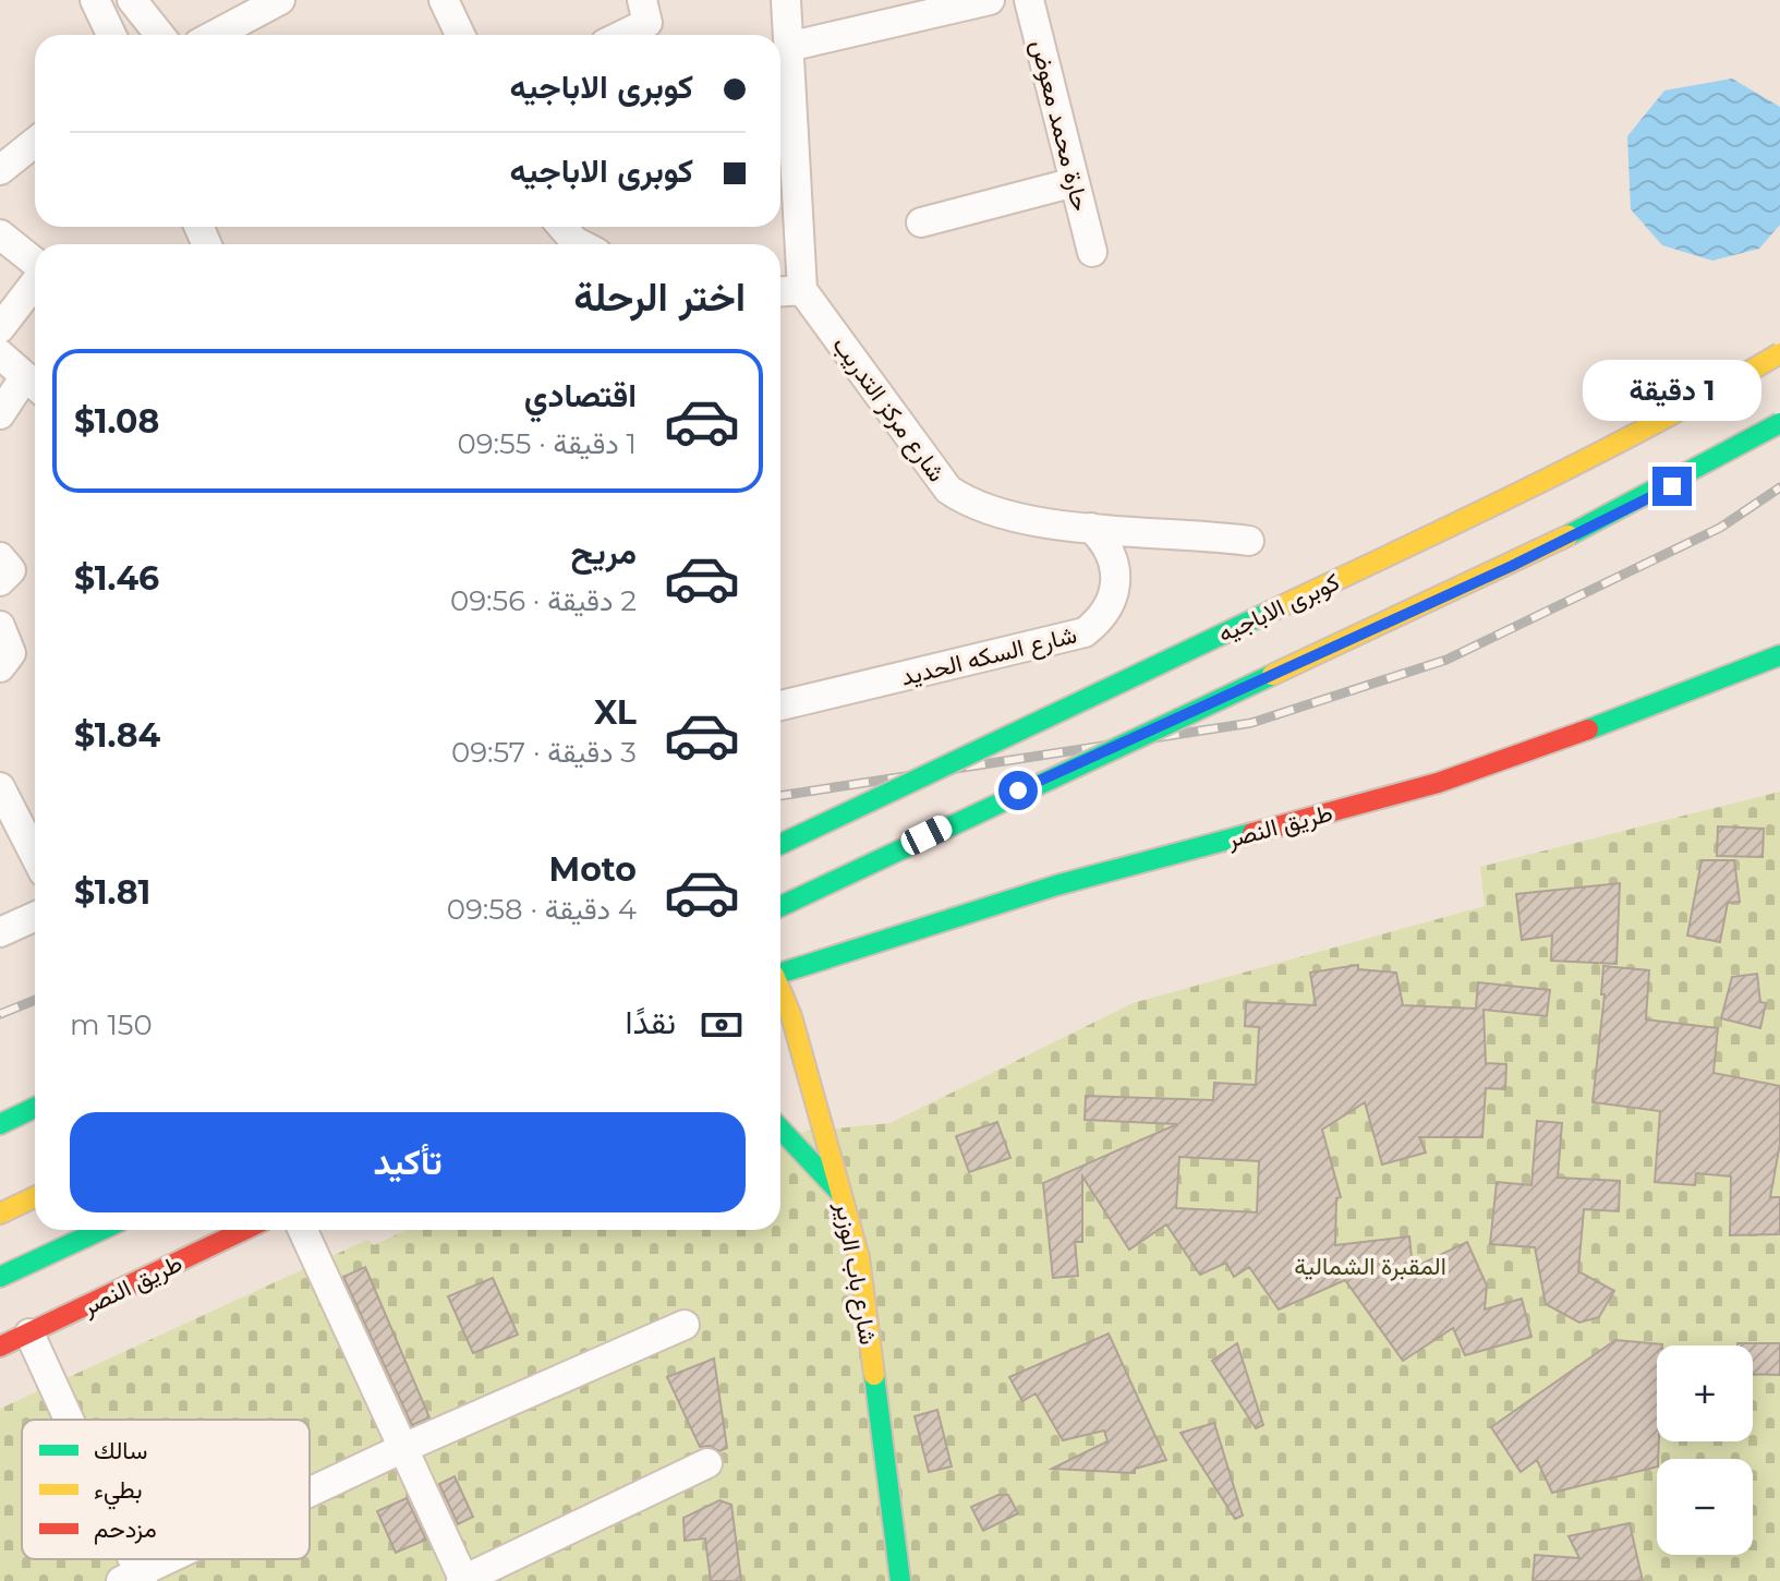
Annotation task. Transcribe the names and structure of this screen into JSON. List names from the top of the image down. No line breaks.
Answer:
{"streets":{"main road":["كوبرى الاباجيه","طريق النصر","شارع باب الوزير"],"street":["حارة محمد معوض","شارع مركز التدريب","شارع السكه الحديد"]},"crossings":[["شارع مركز التدريب","شارع السكه الحديد"]],"parks":["المقبرة الشمالية"],"legend":["سالك","بطيء","مزدحم"],"page":{"banner":["كوبرى الاباجيه","كوبرى الاباجيه"],"heading":"اختر الرحلة","list":[{"name":"اقتصادي","note":"1 دقيقة · 09:55","value":"$1.08"},{"name":"مريح","note":"2 دقيقة · 09:56","value":"$1.46"},{"name":"XL","note":"3 دقيقة · 09:57","value":"$1.84"},{"name":"Moto","note":"4 دقيقة · 09:58","value":"$1.81"}],"bubble":"1 دقيقة","pay":["نقدًا","150 m"],"buttons":"تأكيد","map_buttons":["+","−"]}}
